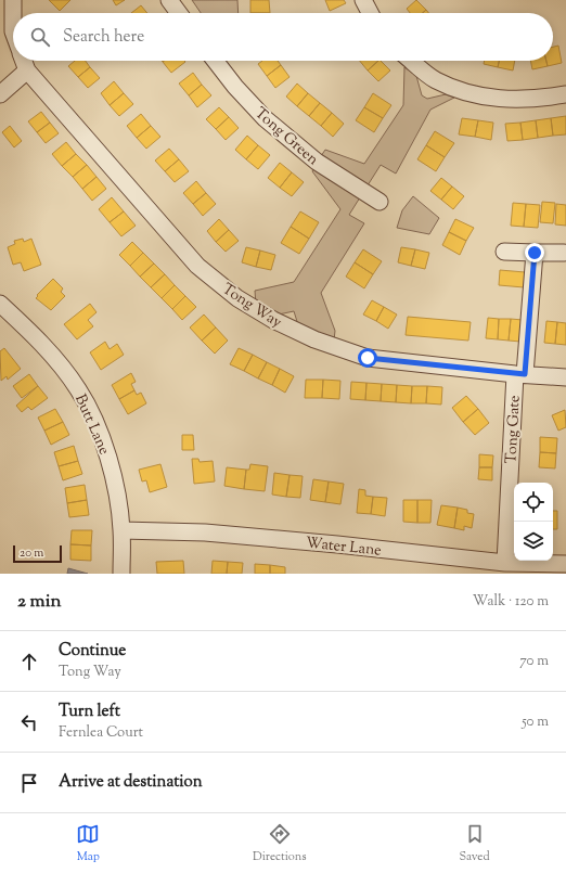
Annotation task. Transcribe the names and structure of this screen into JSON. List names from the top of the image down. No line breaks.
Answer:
{"streets":{"street":["Tong Green","Tong Way","Butt Lane","Tong Gate","Water Lane"]},"crossings":[["Tong Way","Tong Gate"],["Butt Lane","Water Lane"],["Tong Gate","Water Lane"]],"scale_bar":"20 m","page":{"search":"Search here","scale":"20 m","heading":["2 min","Walk · 120 m"],"list":[["Continue","Tong Way","70 m"],["Turn left","Fernlea Court","50 m"],"Arrive at destination"],"nav":["Map","Directions","Saved"]}}
